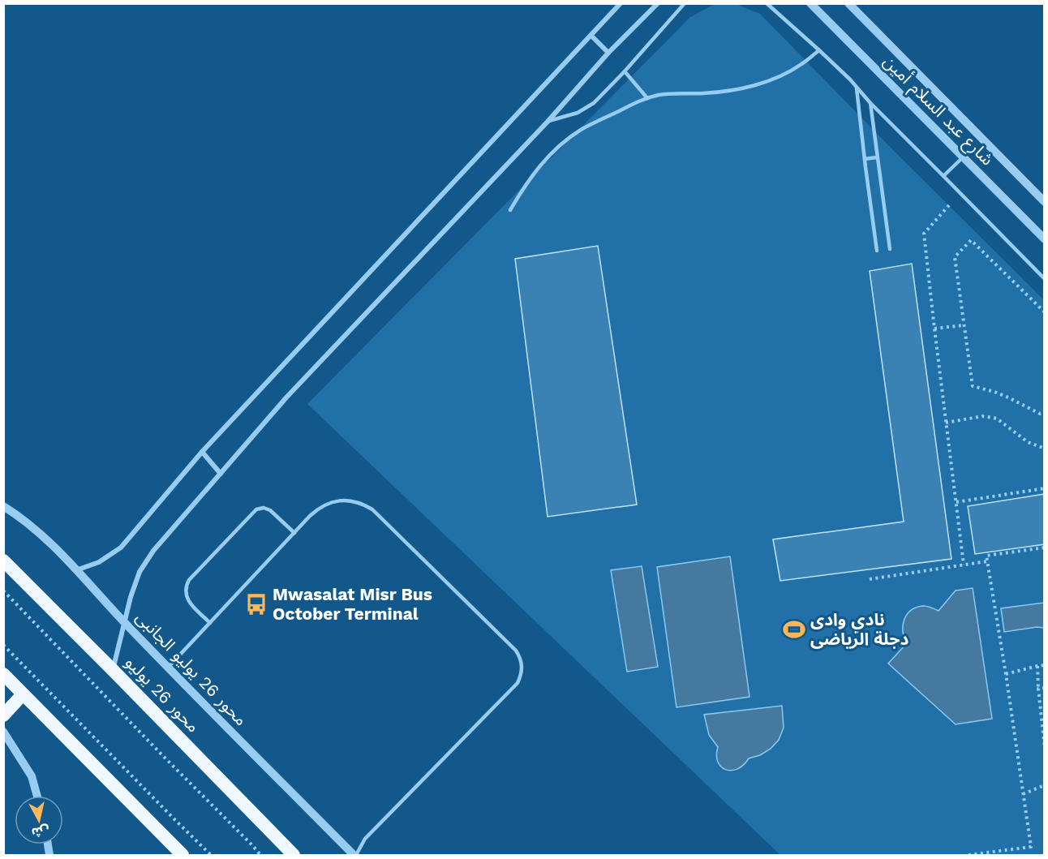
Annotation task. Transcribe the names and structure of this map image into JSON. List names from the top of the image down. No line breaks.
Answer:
{"streets":{"highway":["محور 26 يوليو"],"street":["شارع عبد السلام أمين","محور 26 يوليو الجانبى"]},"places":{"bus stop":["Mwasalat Misr Bus October Terminal"],"sports":["نادي وادى دجلة الرياضى"]},"north":"bottom"}
